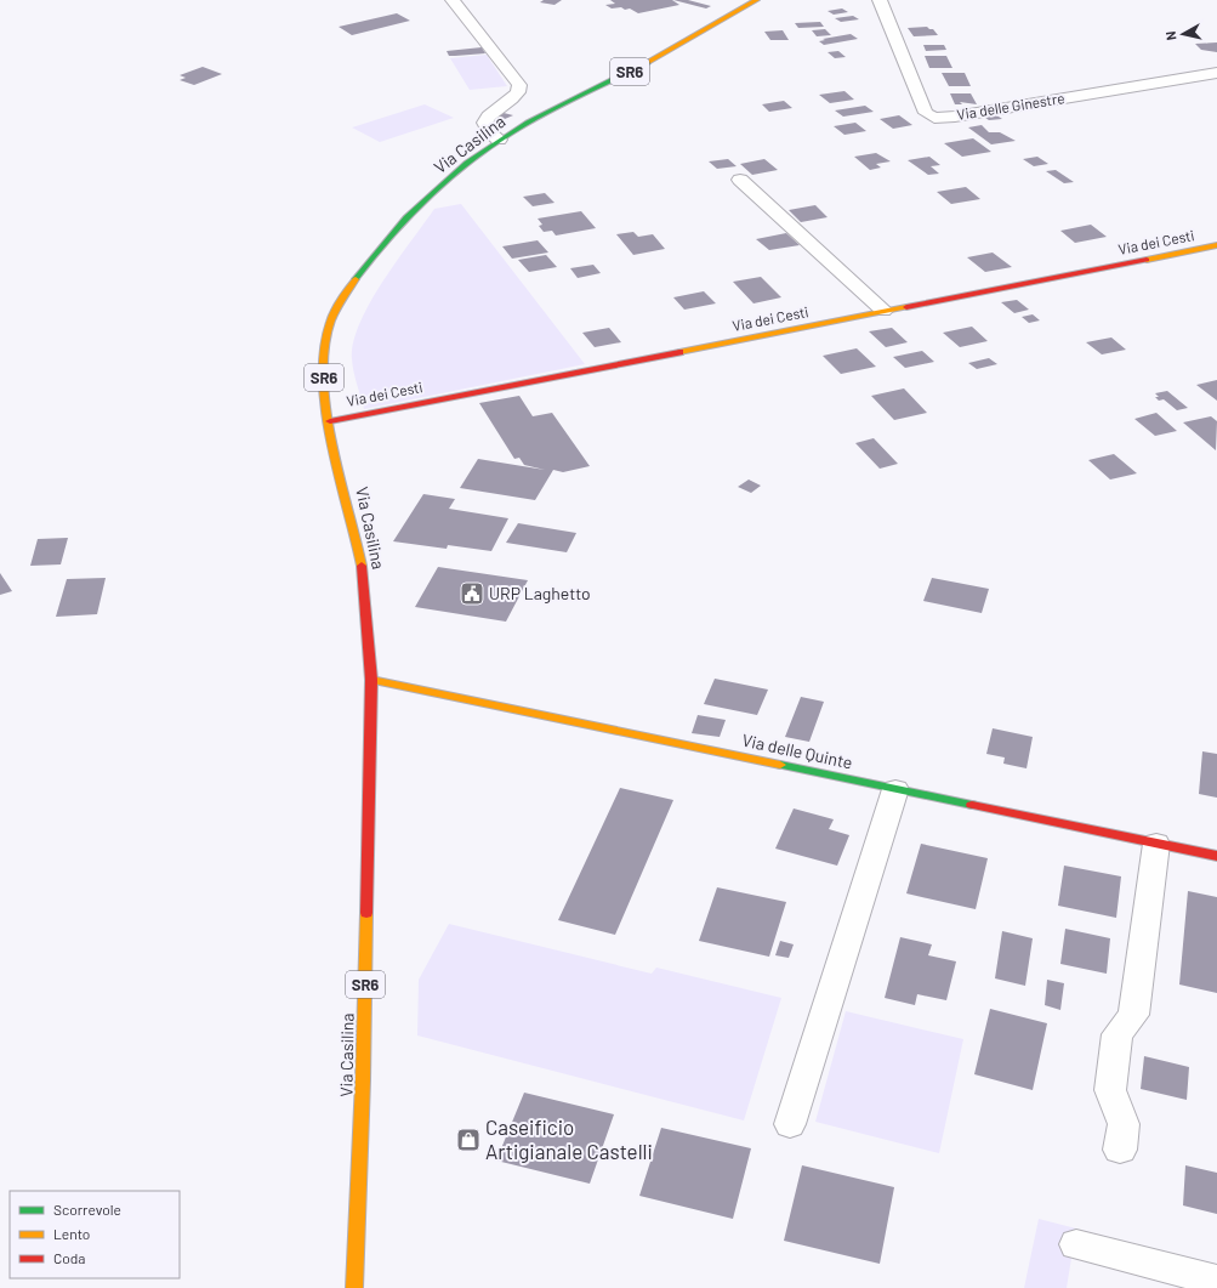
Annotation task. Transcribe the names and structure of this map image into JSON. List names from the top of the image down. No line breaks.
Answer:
{"streets":{"main road":["SR6","Via Casilina","Via dei Cesti","Via delle Quinte"],"street":["Via delle Ginestre"]},"crossings":[["Via Casilina","Via dei Cesti"],["Via Casilina","Via delle Quinte"]],"places":{"public building":["URP Laghetto"],"shop":["Caseificio Artigianale Castelli"]},"legend":["Scorrevole","Lento","Coda"],"north":"left"}
